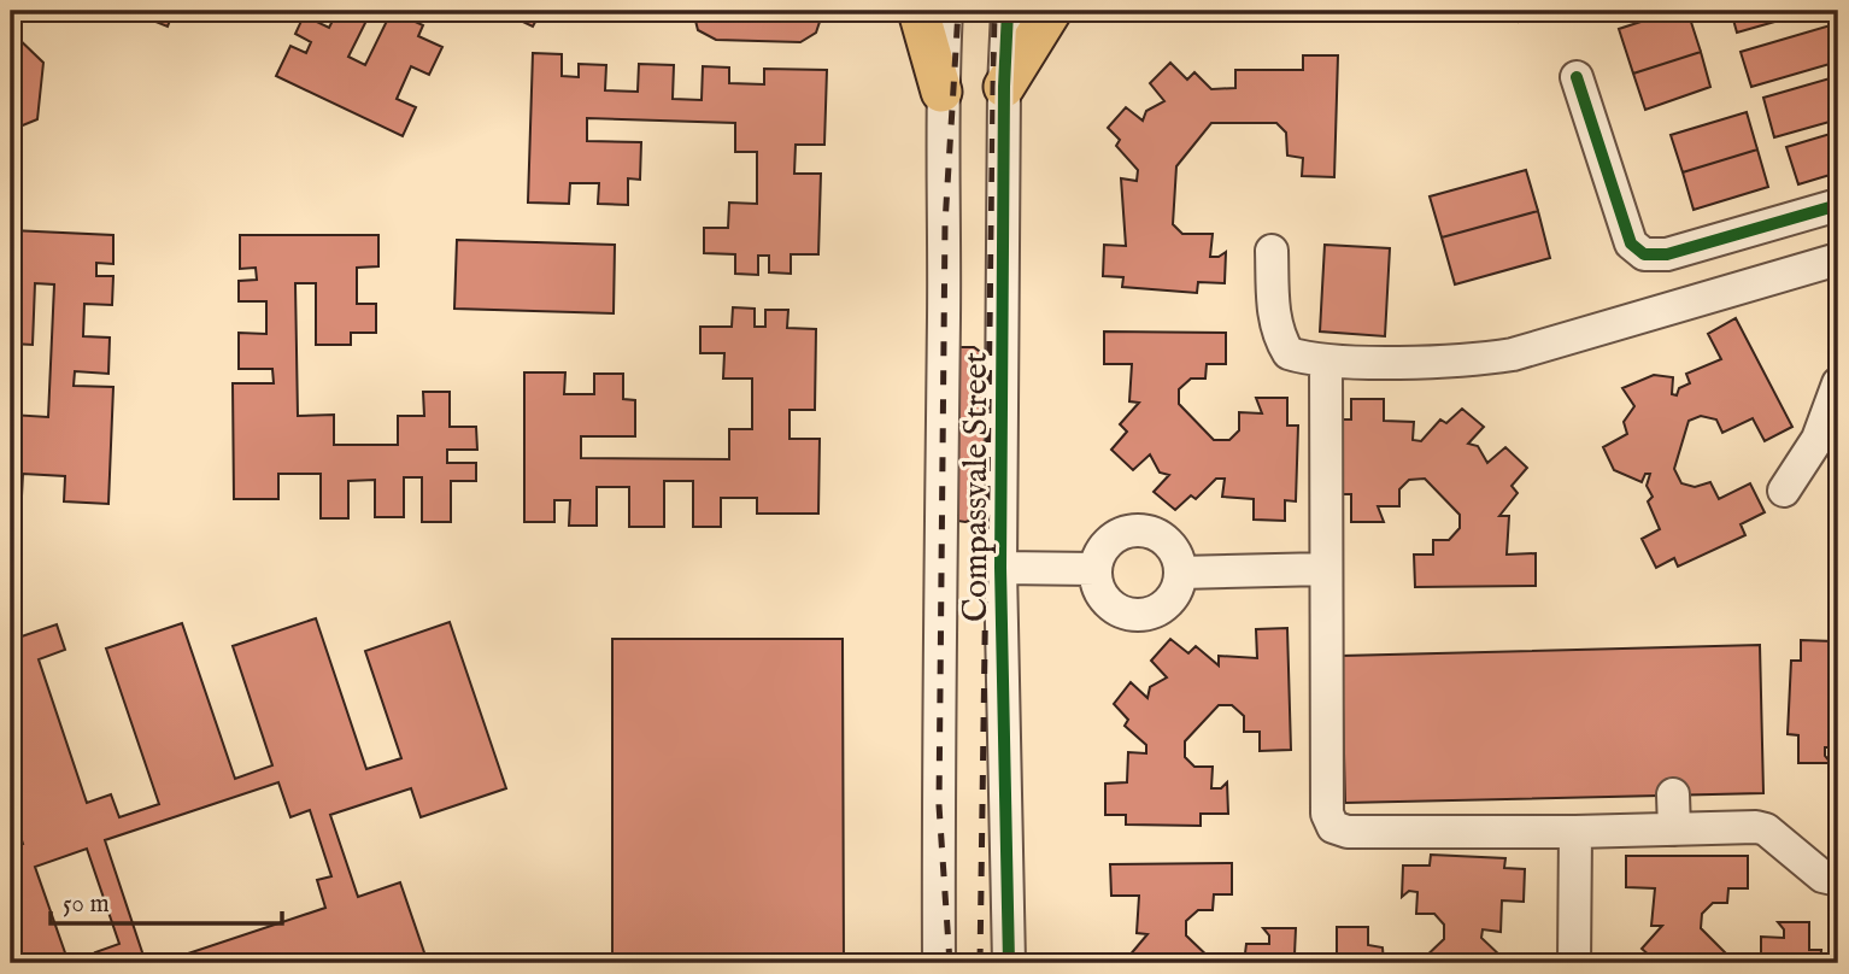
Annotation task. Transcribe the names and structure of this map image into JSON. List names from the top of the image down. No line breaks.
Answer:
{"streets":{"street":["Compassvale Street"]},"scale_bar":"50 m"}
